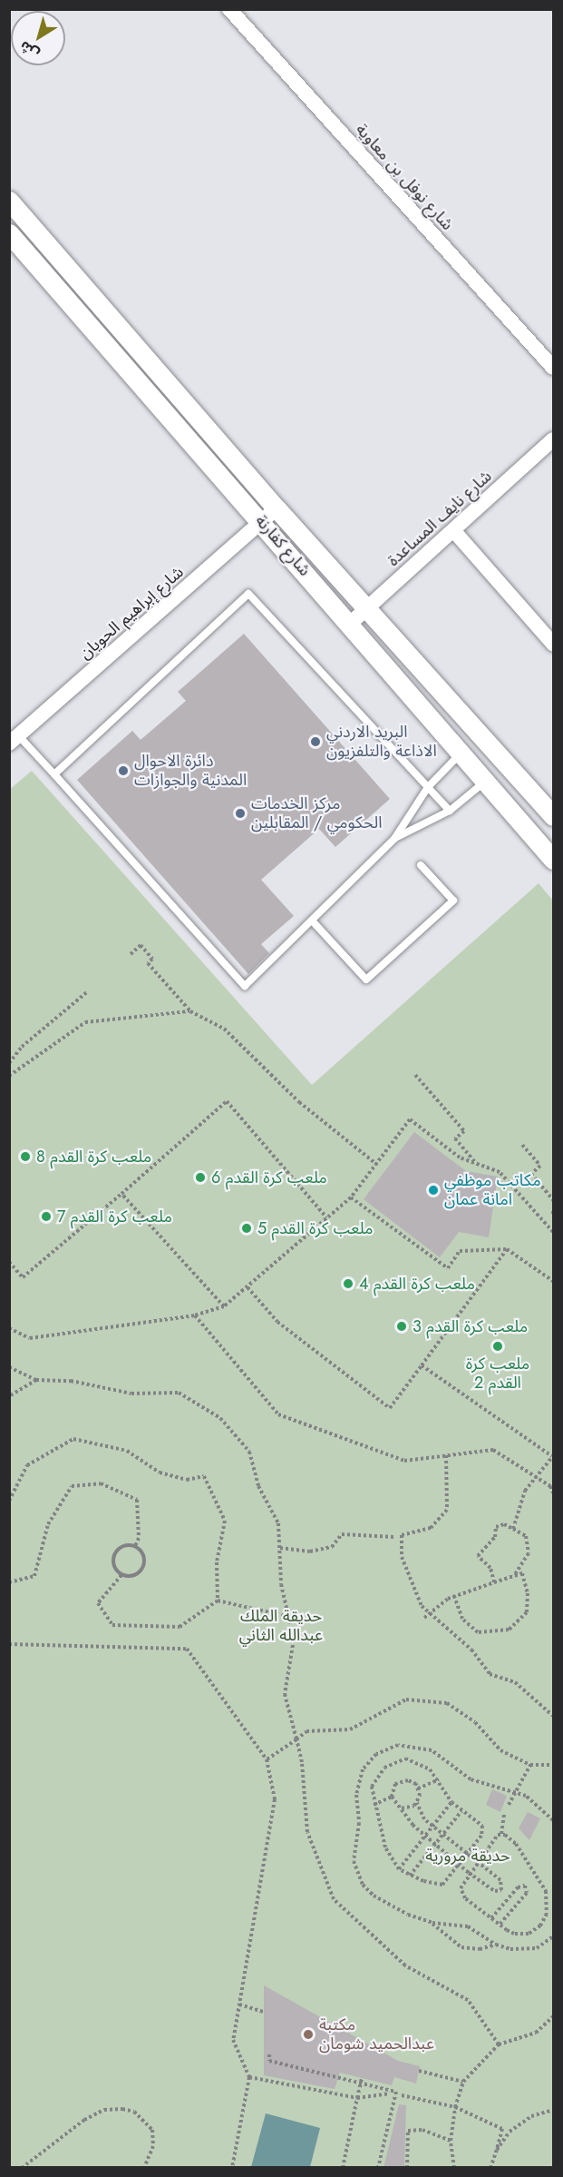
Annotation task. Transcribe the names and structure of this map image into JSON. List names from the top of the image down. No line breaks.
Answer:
{"streets":{"street":["شارع نوفل بن معاوية","شارع نايف المساعدة","شارع كفارنة","شارع إبراهيم الحويان"]},"crossings":[["شارع نايف المساعدة","شارع كفارنة"],["شارع كفارنة","شارع إبراهيم الحويان"]],"parks":["حديقة الملك عبدالله الثاني","حديقة مرورية"],"places":["البريد الاردني الاذاعة والتلفزيون","دائرة الاحوال المدنية والجوازات","مركز الخدمات الحكومي / المقابلين","ملعب كرة القدم 8","ملعب كرة القدم 6","مكاتب موظفي امانة عمان","ملعب كرة القدم 7","ملعب كرة القدم 5","ملعب كرة القدم 4","ملعب كرة القدم 3","ملعب كرة القدم 2","مكتبة عبدالحميد شومان"],"north":"bottom left"}
